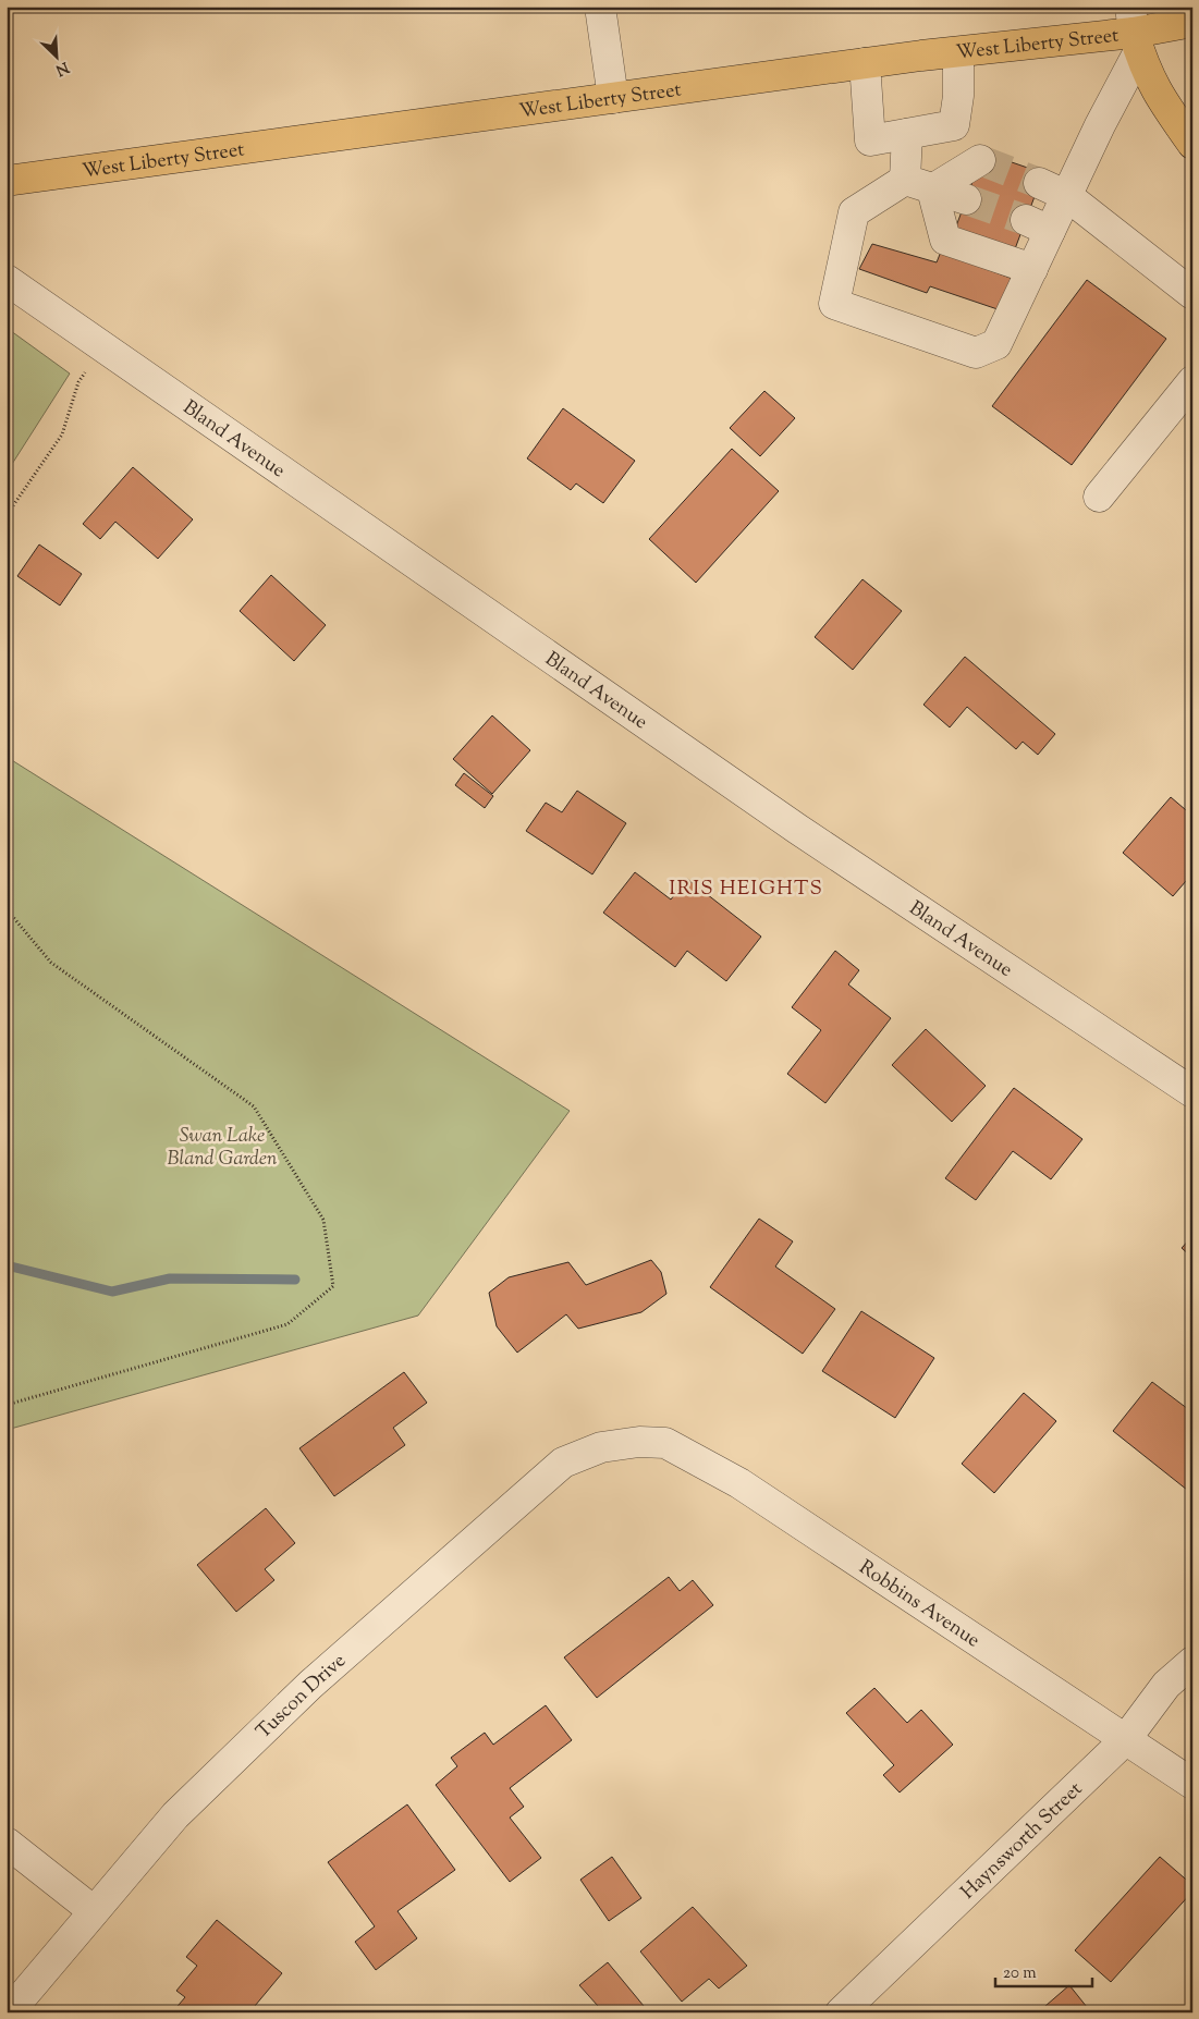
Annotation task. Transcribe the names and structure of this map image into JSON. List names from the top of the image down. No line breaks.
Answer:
{"streets":{"main road":["West Liberty Street"],"street":["Bland Avenue","Robbins Avenue","Tuscon Drive","Haynsworth Street"]},"crossings":[["Robbins Avenue","Tuscon Drive"],["Robbins Avenue","Haynsworth Street"]],"districts":["IRIS HEIGHTS"],"parks":["Swan Lake Bland Garden"],"scale_bar":"20 m","north":"bottom right"}
